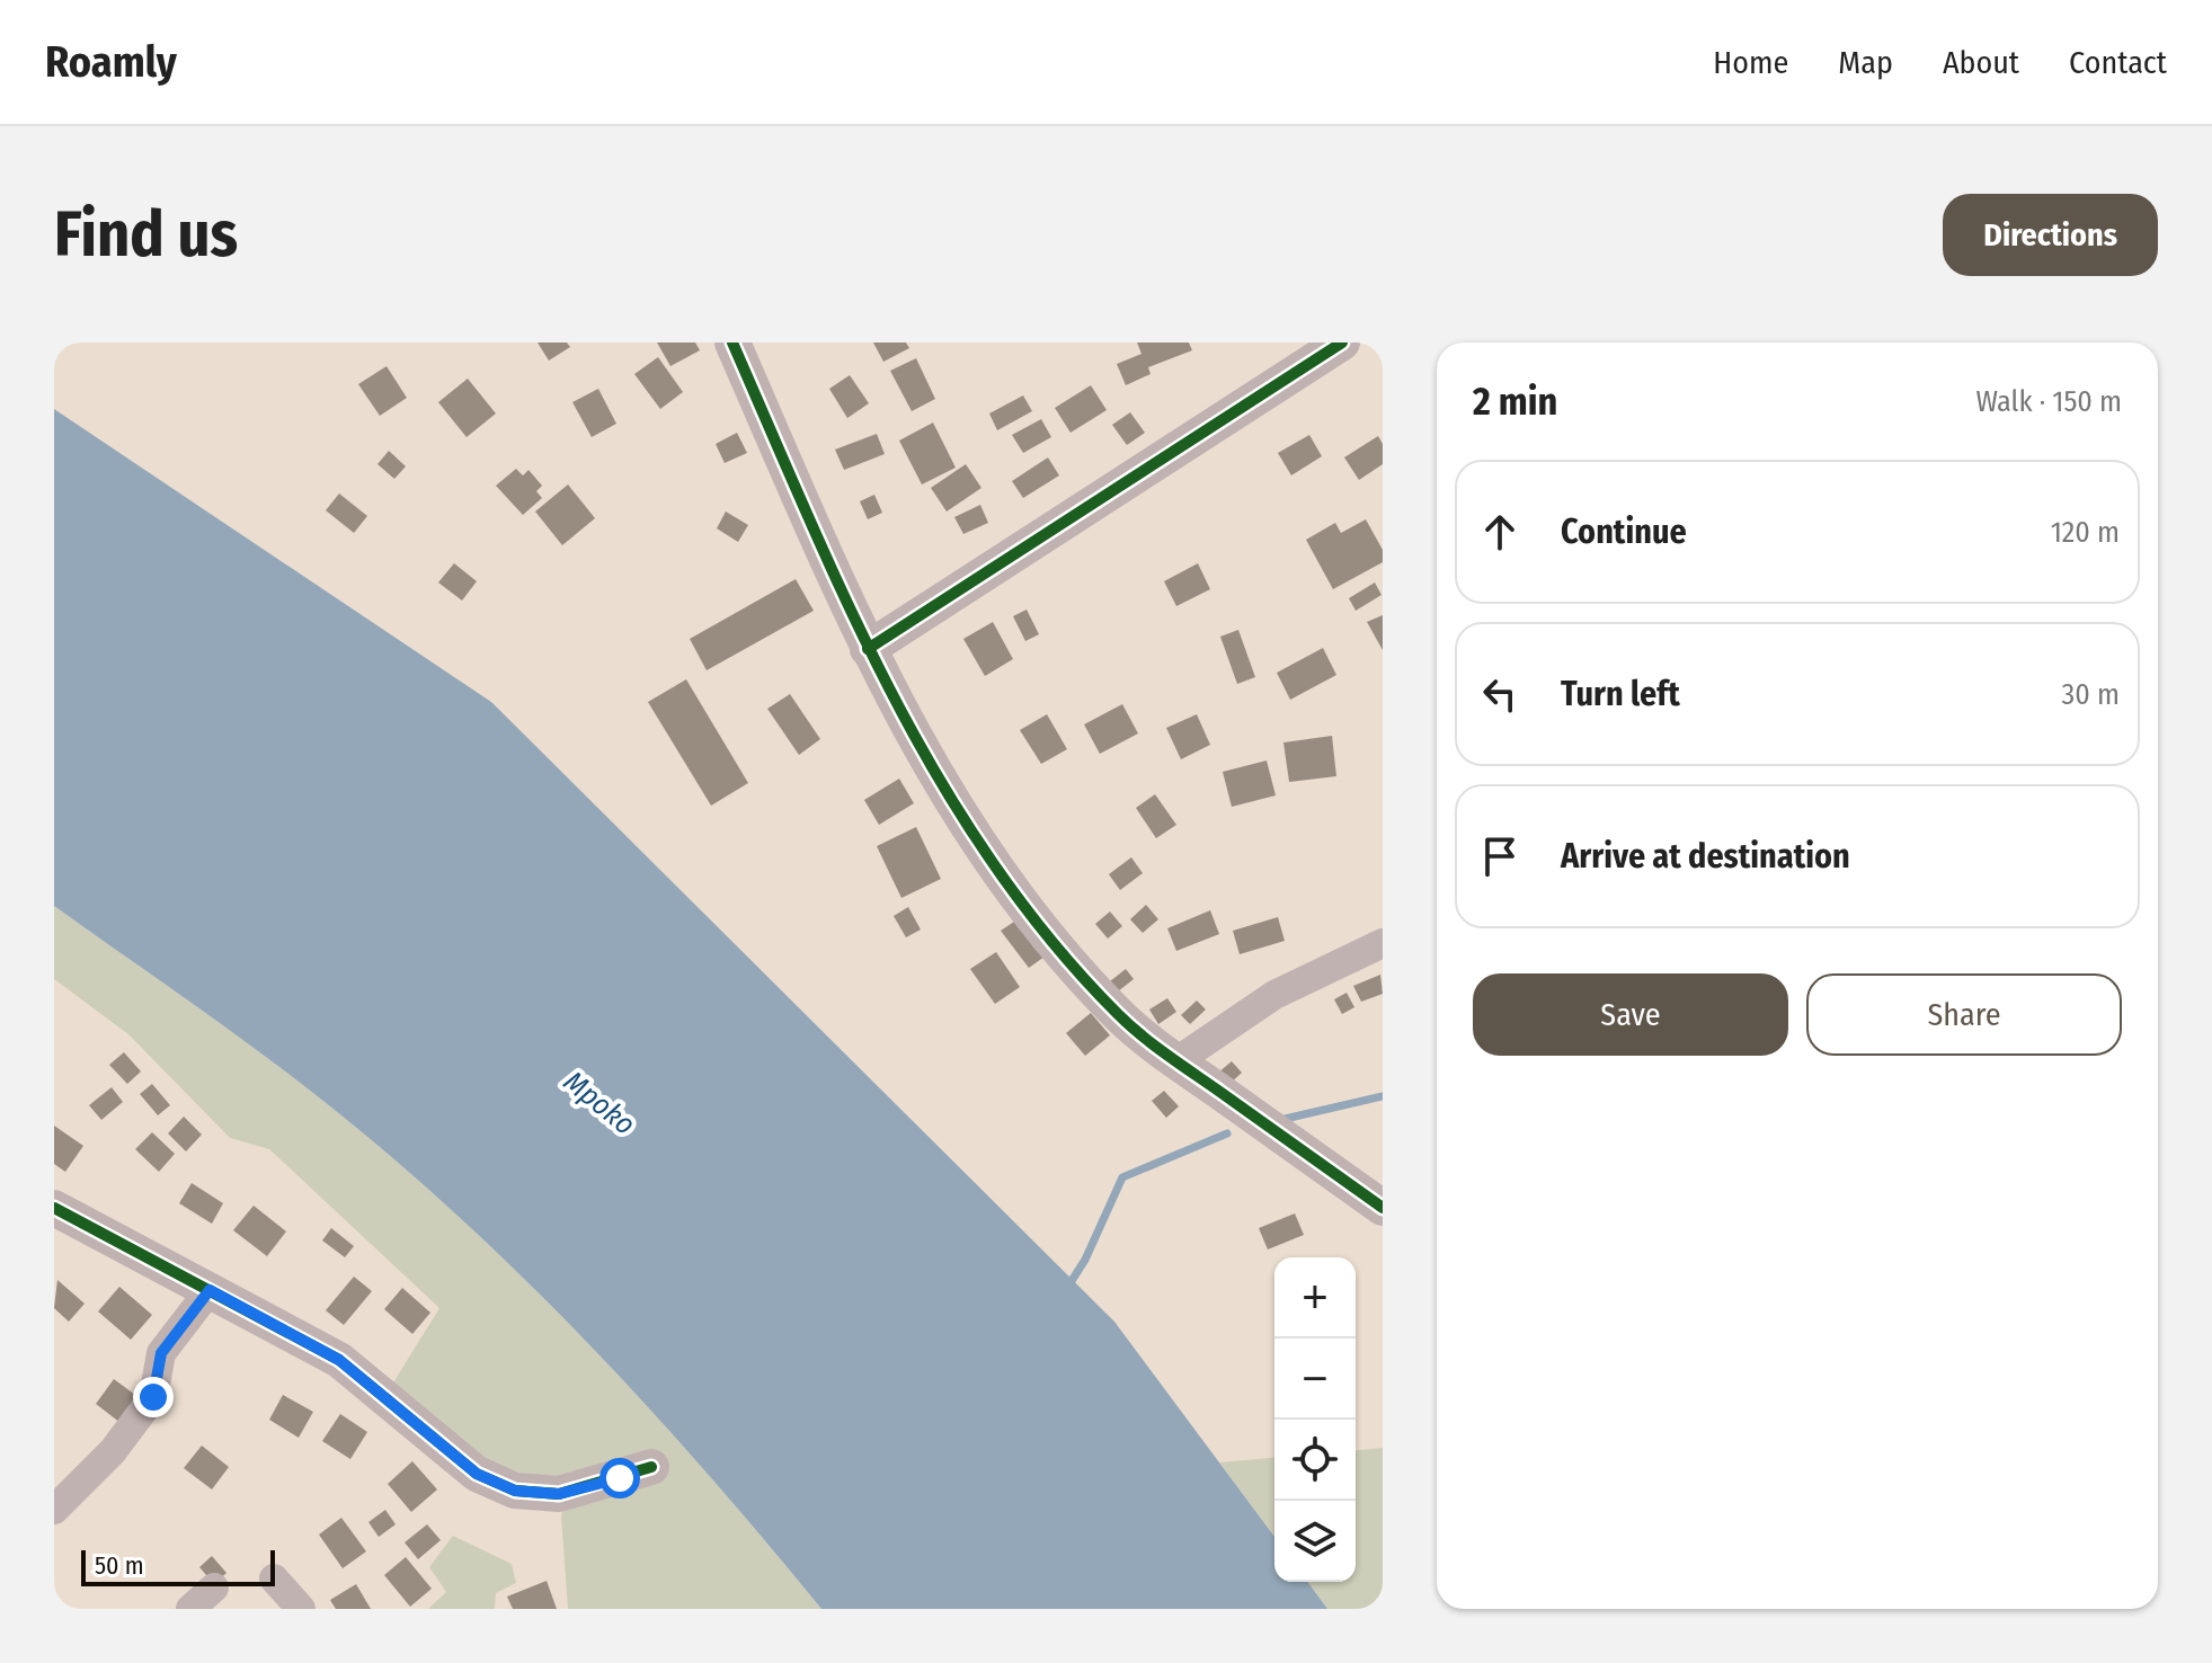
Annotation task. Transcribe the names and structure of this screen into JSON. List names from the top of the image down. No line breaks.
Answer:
{"water":["Mpoko"],"scale_bar":"50 m","page":{"header":"Roamly","nav":["Home","Map","About","Contact"],"buttons":["Directions",["Save","Share"]],"title":"Find us","heading":["2 min","Walk · 150 m"],"list":[["Continue","120 m"],["Turn left","30 m"],"Arrive at destination"],"map_buttons":["+","−"],"scale":"50 m"}}
